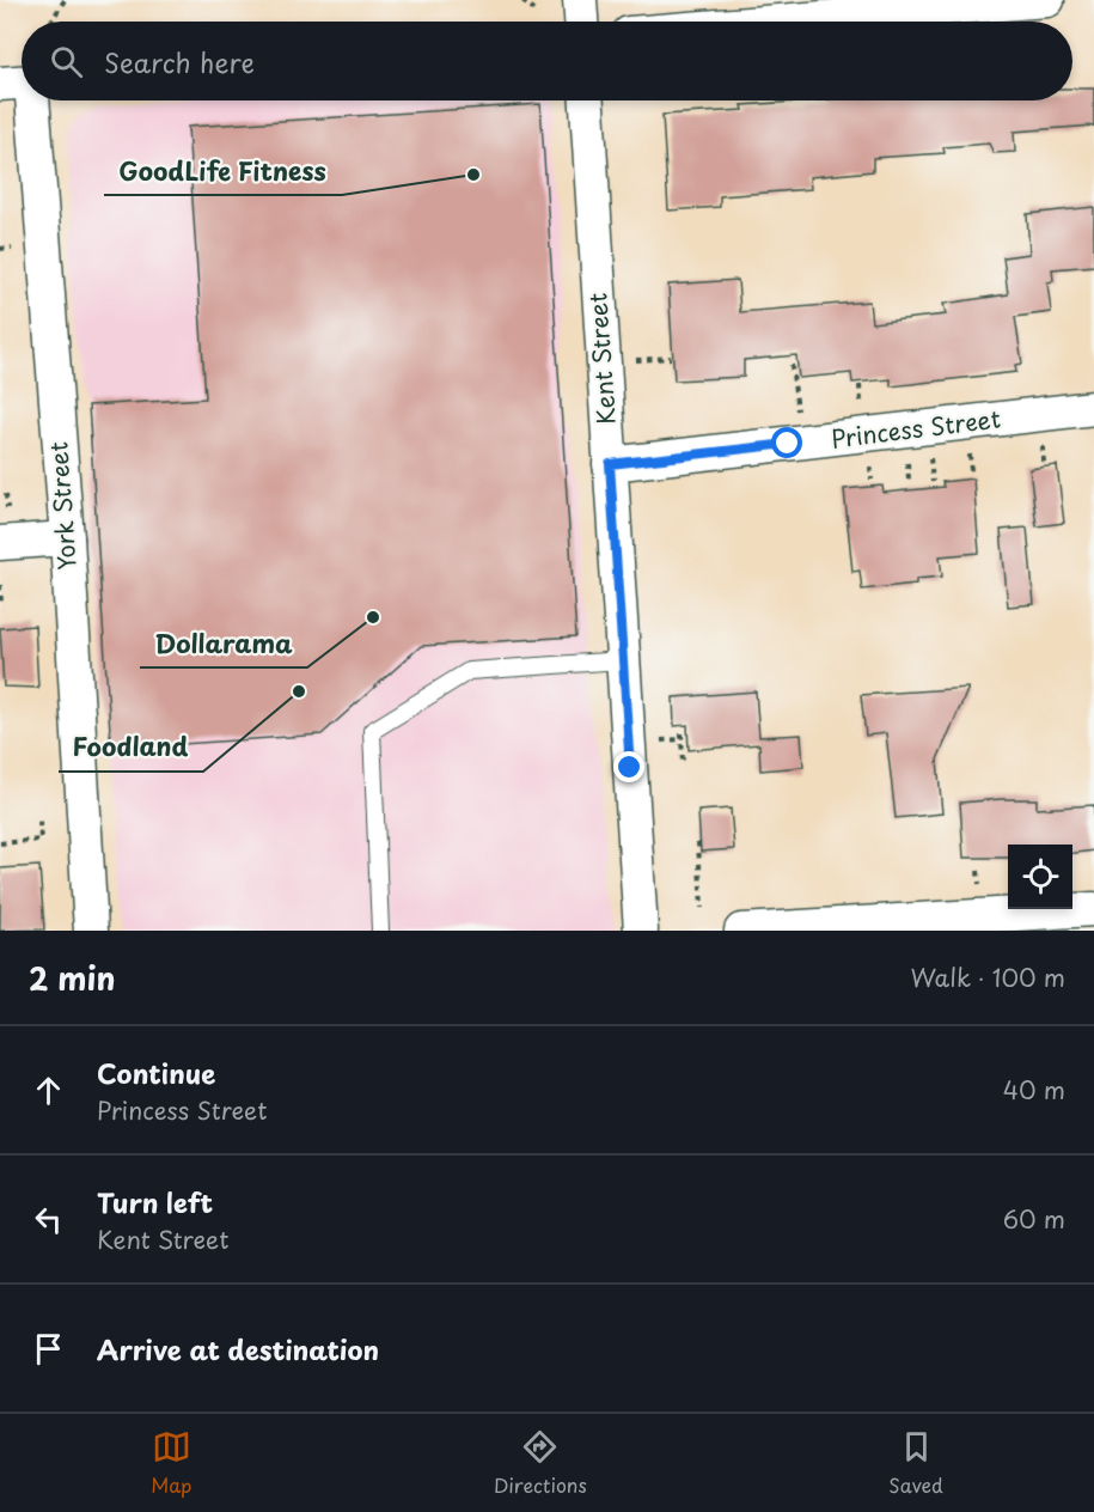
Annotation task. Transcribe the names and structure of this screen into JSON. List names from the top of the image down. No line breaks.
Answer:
{"streets":{"street":["Kent Street","Princess Street","York Street"]},"crossings":[["Kent Street","Princess Street"]],"places":["GoodLife Fitness","Dollarama","Foodland"],"page":{"search":"Search here","heading":["2 min","Walk · 100 m"],"list":[["Continue","Princess Street","40 m"],["Turn left","Kent Street","60 m"],"Arrive at destination"],"nav":["Map","Directions","Saved"]}}
